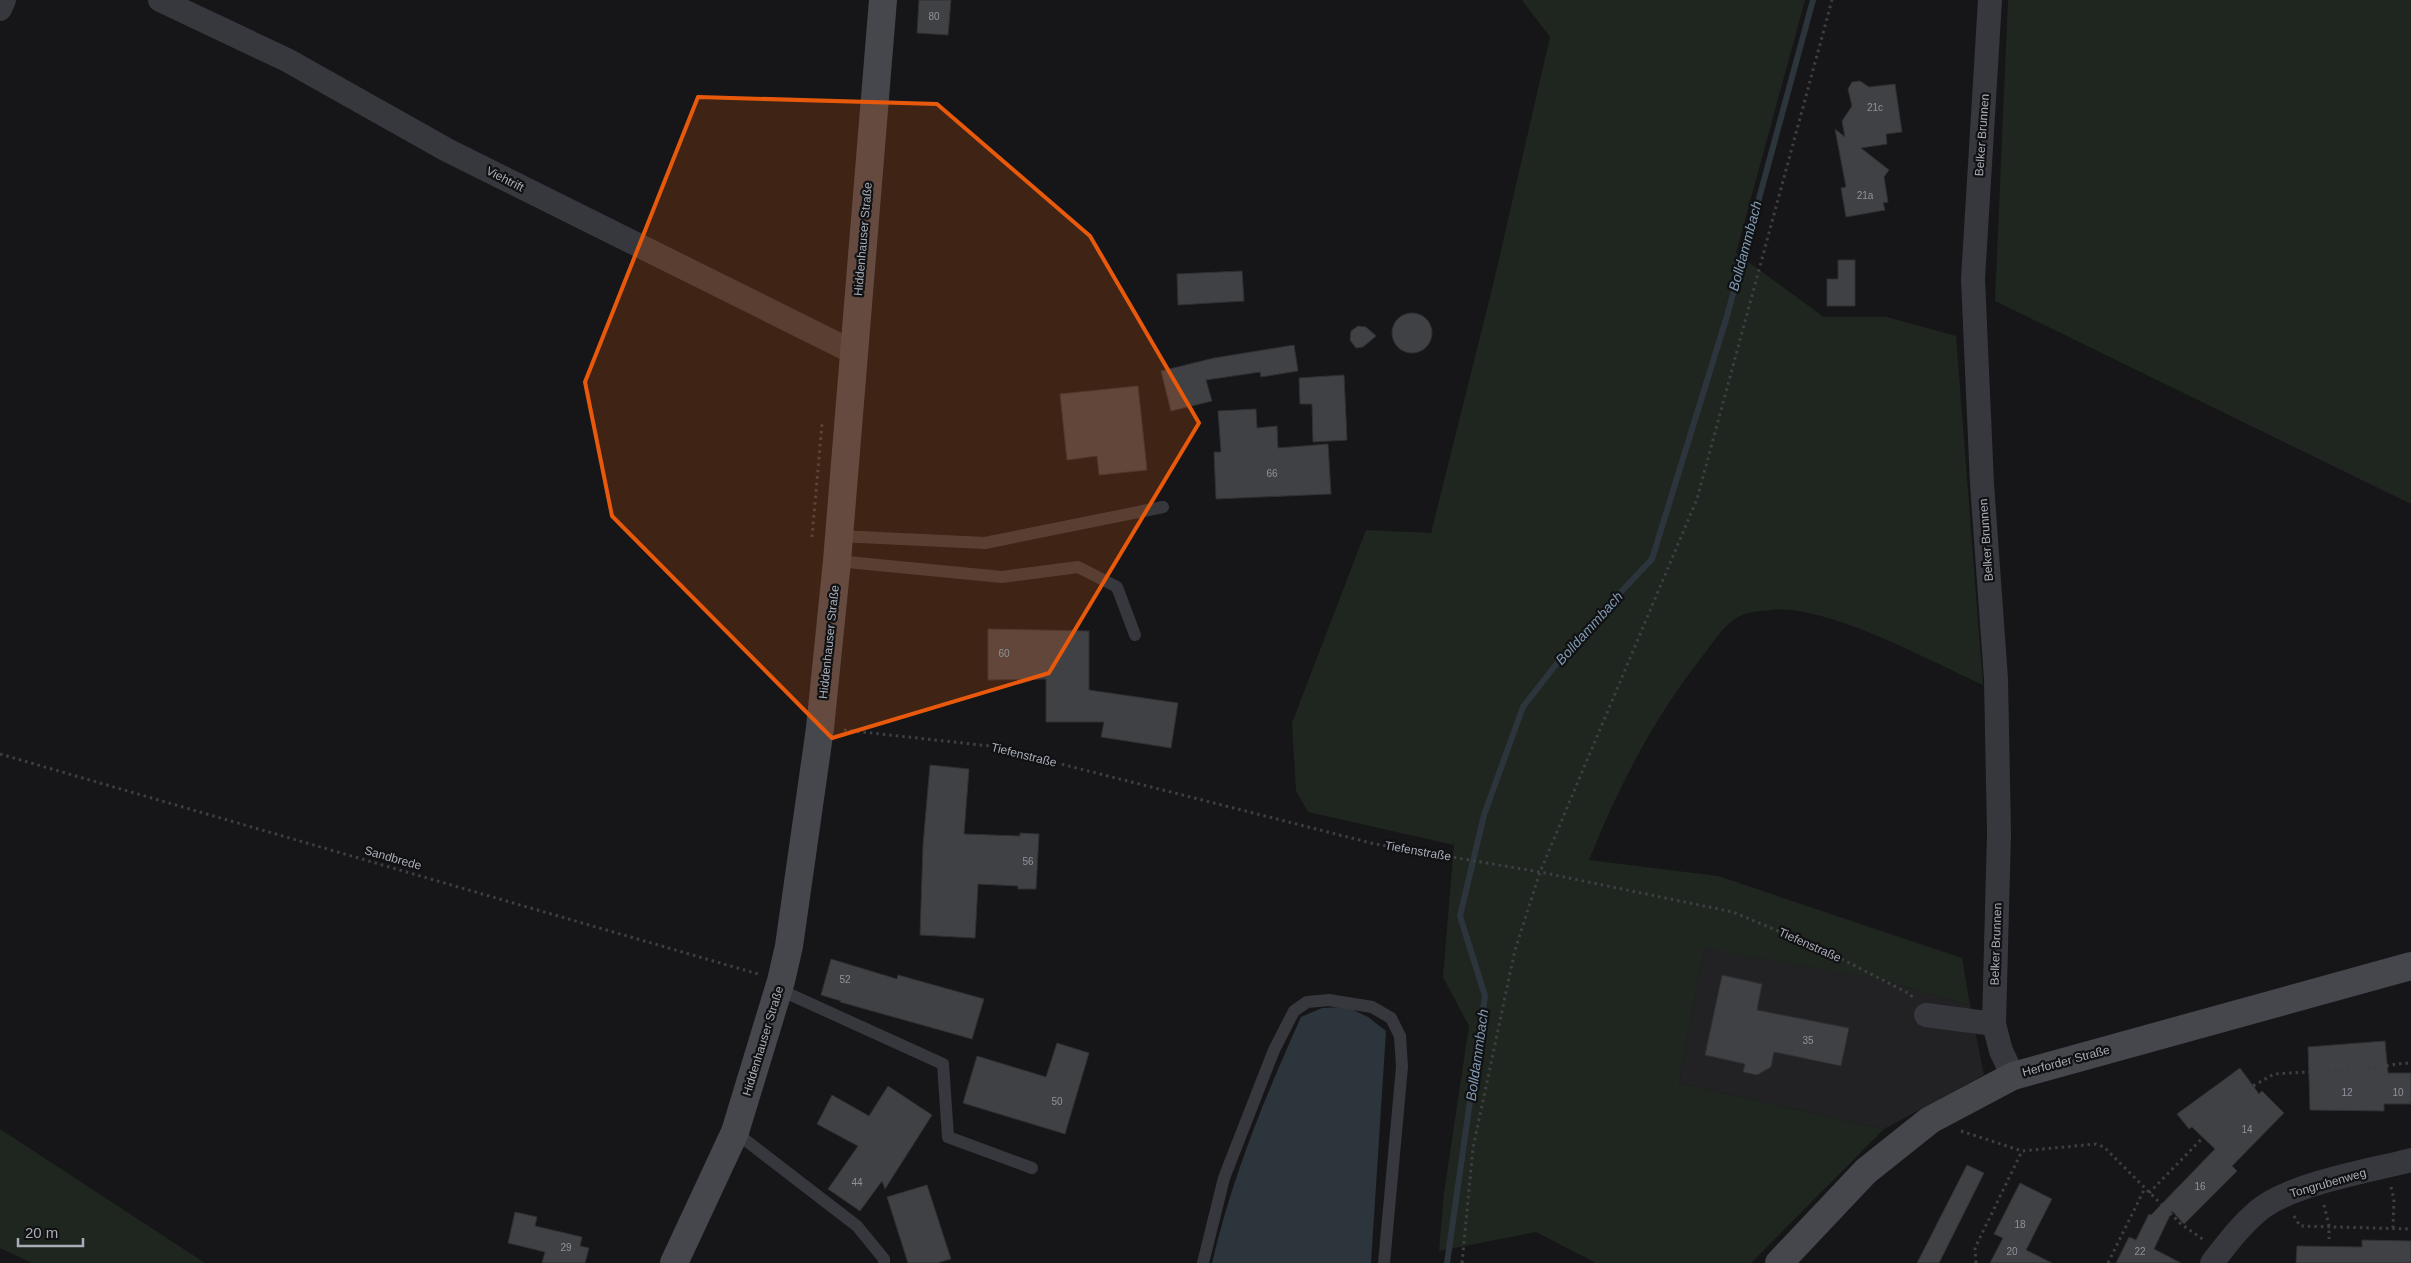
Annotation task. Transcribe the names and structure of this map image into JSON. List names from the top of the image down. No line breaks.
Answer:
{"streets":{"street":["Belker Brunnen","Viehtrift","Hiddenhauser Straße","Herforder Straße","Tongrubenweg"],"path":["Tiefenstraße","Sandbrede"]},"crossings":[["Belker Brunnen","Herforder Straße"],["Viehtrift","Hiddenhauser Straße"],["Hiddenhauser Straße","Tiefenstraße"],["Hiddenhauser Straße","Sandbrede"]],"water":["Bolldammbach"],"house_numbers":["80","21c","21a","66","60","56","52","35","12","10","50","14","44","16","18","29","20","22"],"scale_bar":"20 m"}
